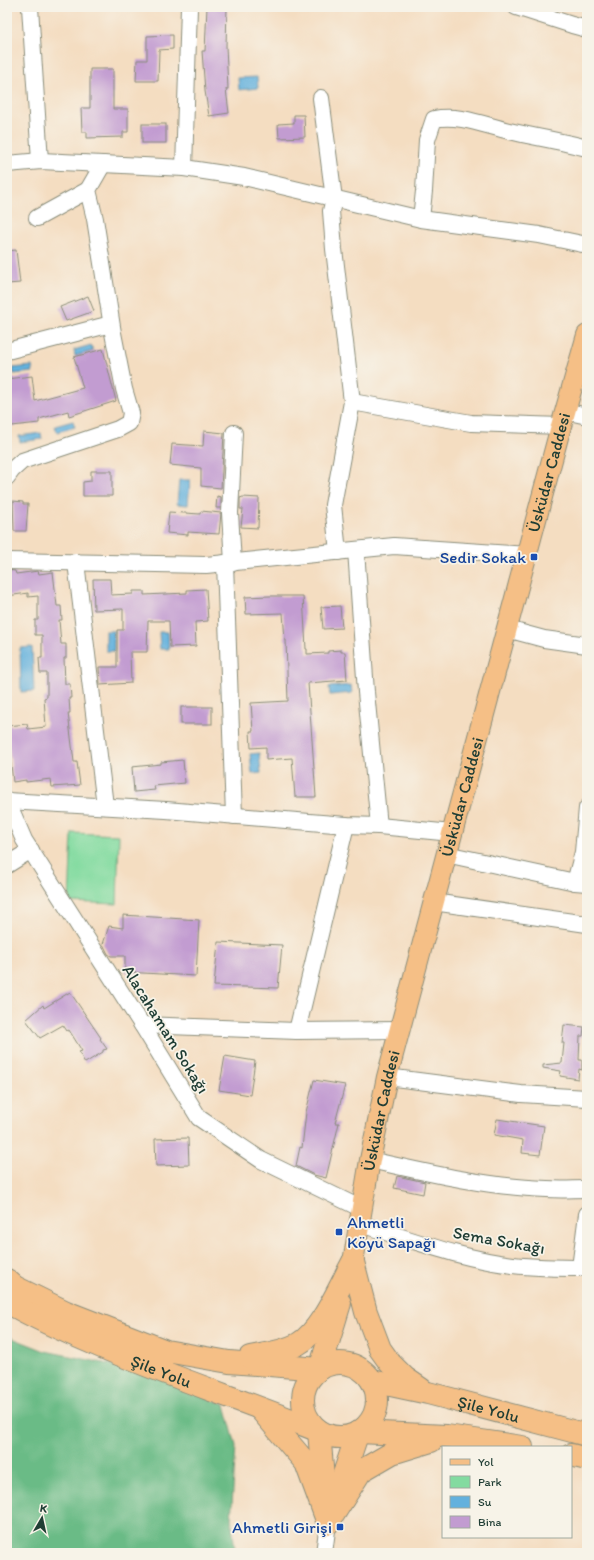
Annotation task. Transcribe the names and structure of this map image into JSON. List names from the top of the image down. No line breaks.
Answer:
{"streets":{"highway":["Üsküdar Caddesi","Şile Yolu"],"street":["Alacahamam Sokağı","Sema Sokağı"]},"crossings":[["Üsküdar Caddesi","Alacahamam Sokağı"],["Üsküdar Caddesi","Sema Sokağı"],["Üsküdar Caddesi","Şile Yolu"],["Alacahamam Sokağı","Sema Sokağı"]],"places":{"transit":["Sedir Sokak","Ahmetli Köyü Sapağı","Ahmetli Girişi"]},"legend":["Yol","Park","Su","Bina"],"north":"top"}
